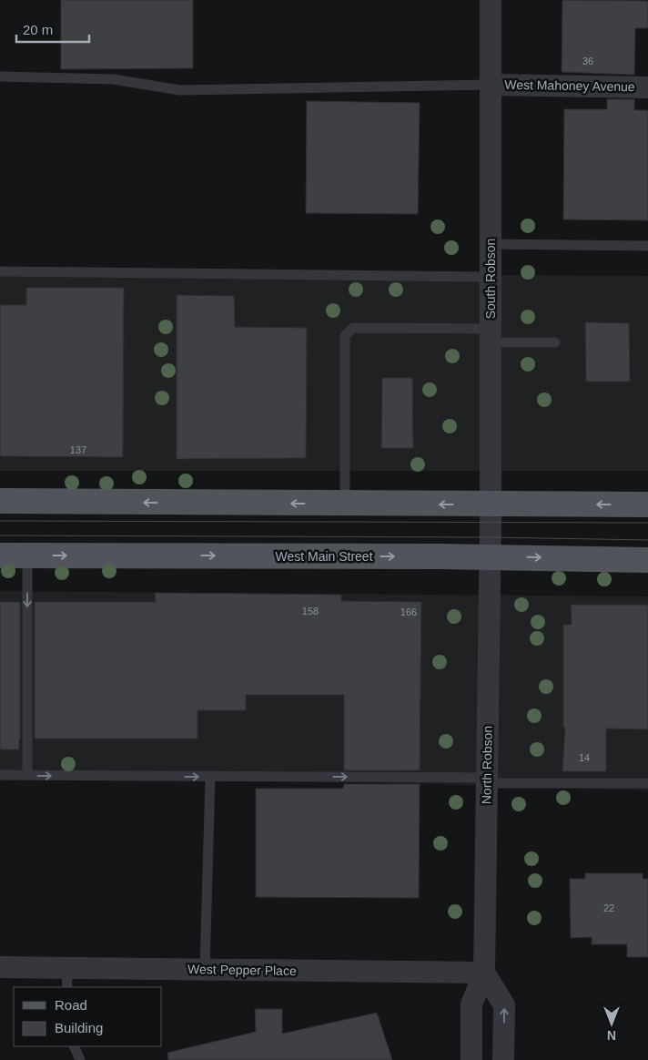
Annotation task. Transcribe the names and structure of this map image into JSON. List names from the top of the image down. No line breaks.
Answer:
{"streets":{"main road":["West Main Street"],"street":["West Mahoney Avenue","South Robson","North Robson","West Pepper Place"]},"crossings":[["West Mahoney Avenue","South Robson"],["South Robson","West Main Street"],["South Robson","North Robson"],["West Main Street","North Robson"],["North Robson","West Pepper Place"]],"house_numbers":["36","137","158","166","14","22"],"legend":["Road","Building"],"scale_bar":"20 m","north":"bottom"}
